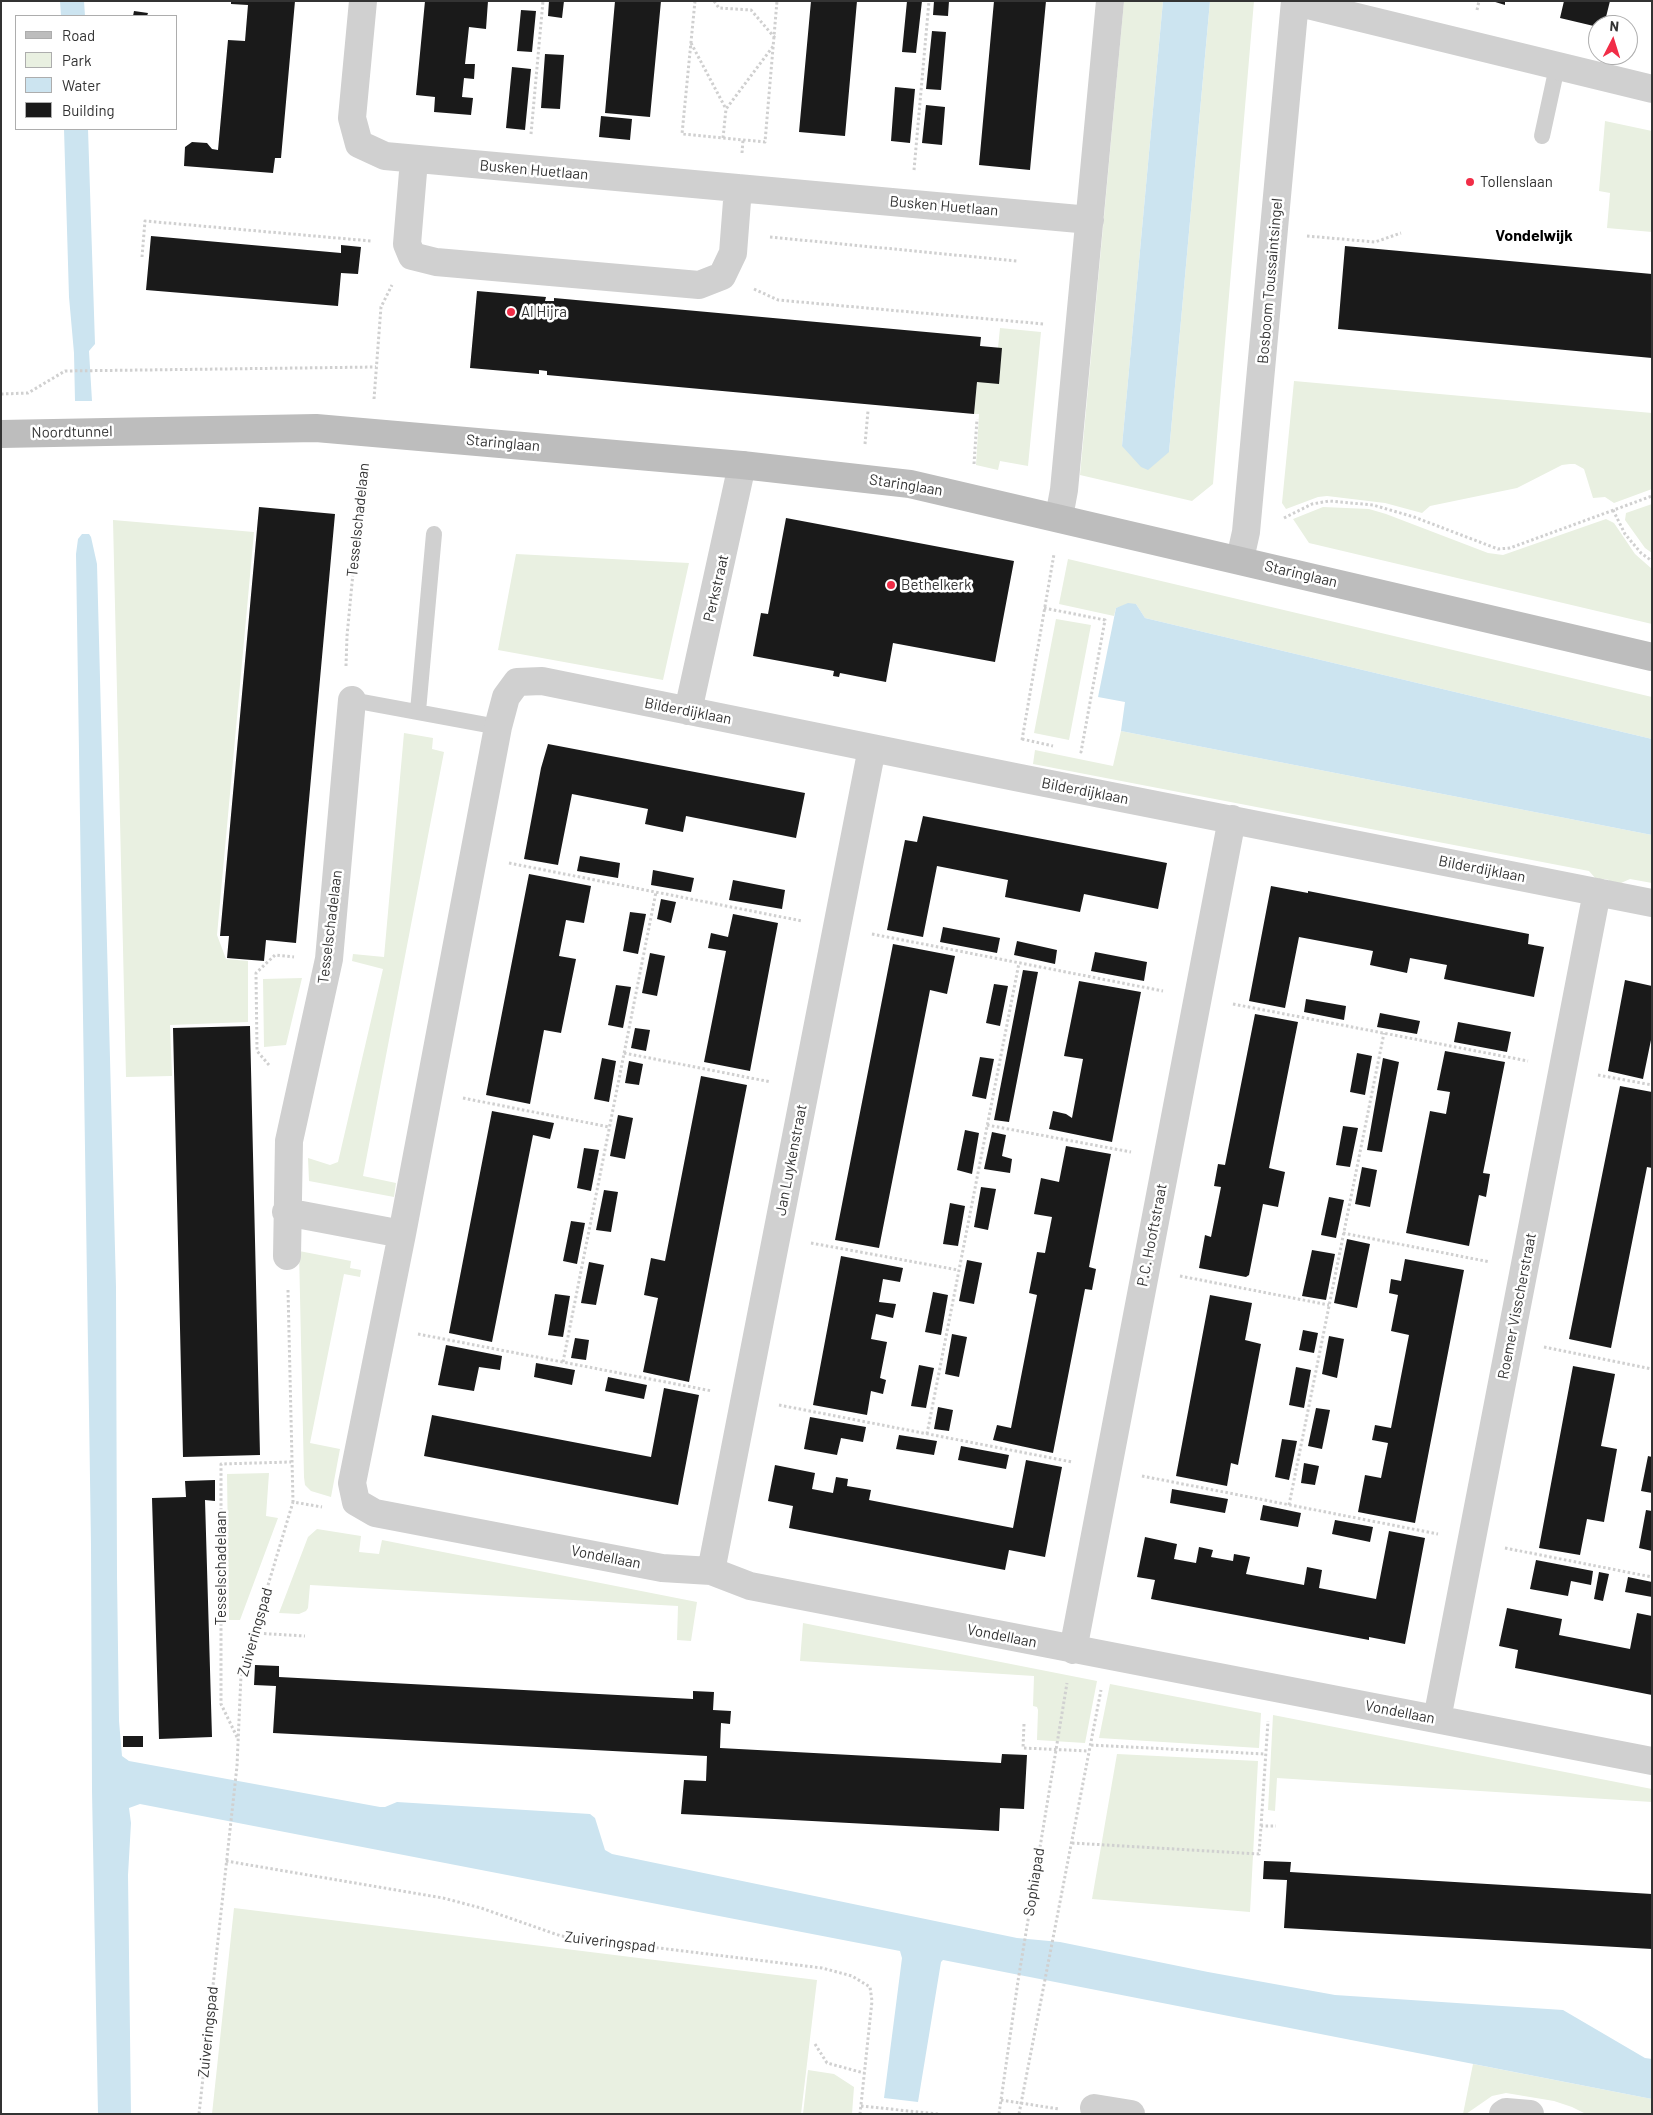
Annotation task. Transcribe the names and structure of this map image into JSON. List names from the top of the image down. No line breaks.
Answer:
{"streets":{"street":["Busken Huetlaan","Bosboom Toussaintsingel","Noordtunnel","Staringlaan","Tesselschadelaan","Perkstraat","Bilderdijklaan","Jan Luykenstraat","P.C. Hooftstraat","Roemer Visscherstraat","Vondellaan"],"path":["Zuiveringspad","Sophiapad"]},"crossings":[["Bosboom Toussaintsingel","Staringlaan"],["Noordtunnel","Staringlaan"],["Staringlaan","Tesselschadelaan"],["Staringlaan","Perkstraat"],["Tesselschadelaan","Zuiveringspad"],["Perkstraat","Bilderdijklaan"],["Bilderdijklaan","Jan Luykenstraat"],["Bilderdijklaan","P.C. Hooftstraat"],["Bilderdijklaan","Roemer Visscherstraat"],["Jan Luykenstraat","Vondellaan"],["P.C. Hooftstraat","Vondellaan"],["P.C. Hooftstraat","Sophiapad"],["Roemer Visscherstraat","Vondellaan"],["Vondellaan","Sophiapad"]],"districts":["Vondelwijk"],"places":["Tollenslaan","Al Hijra","Bethelkerk"],"legend":["Road","Park","Water","Building"],"north":"top"}
